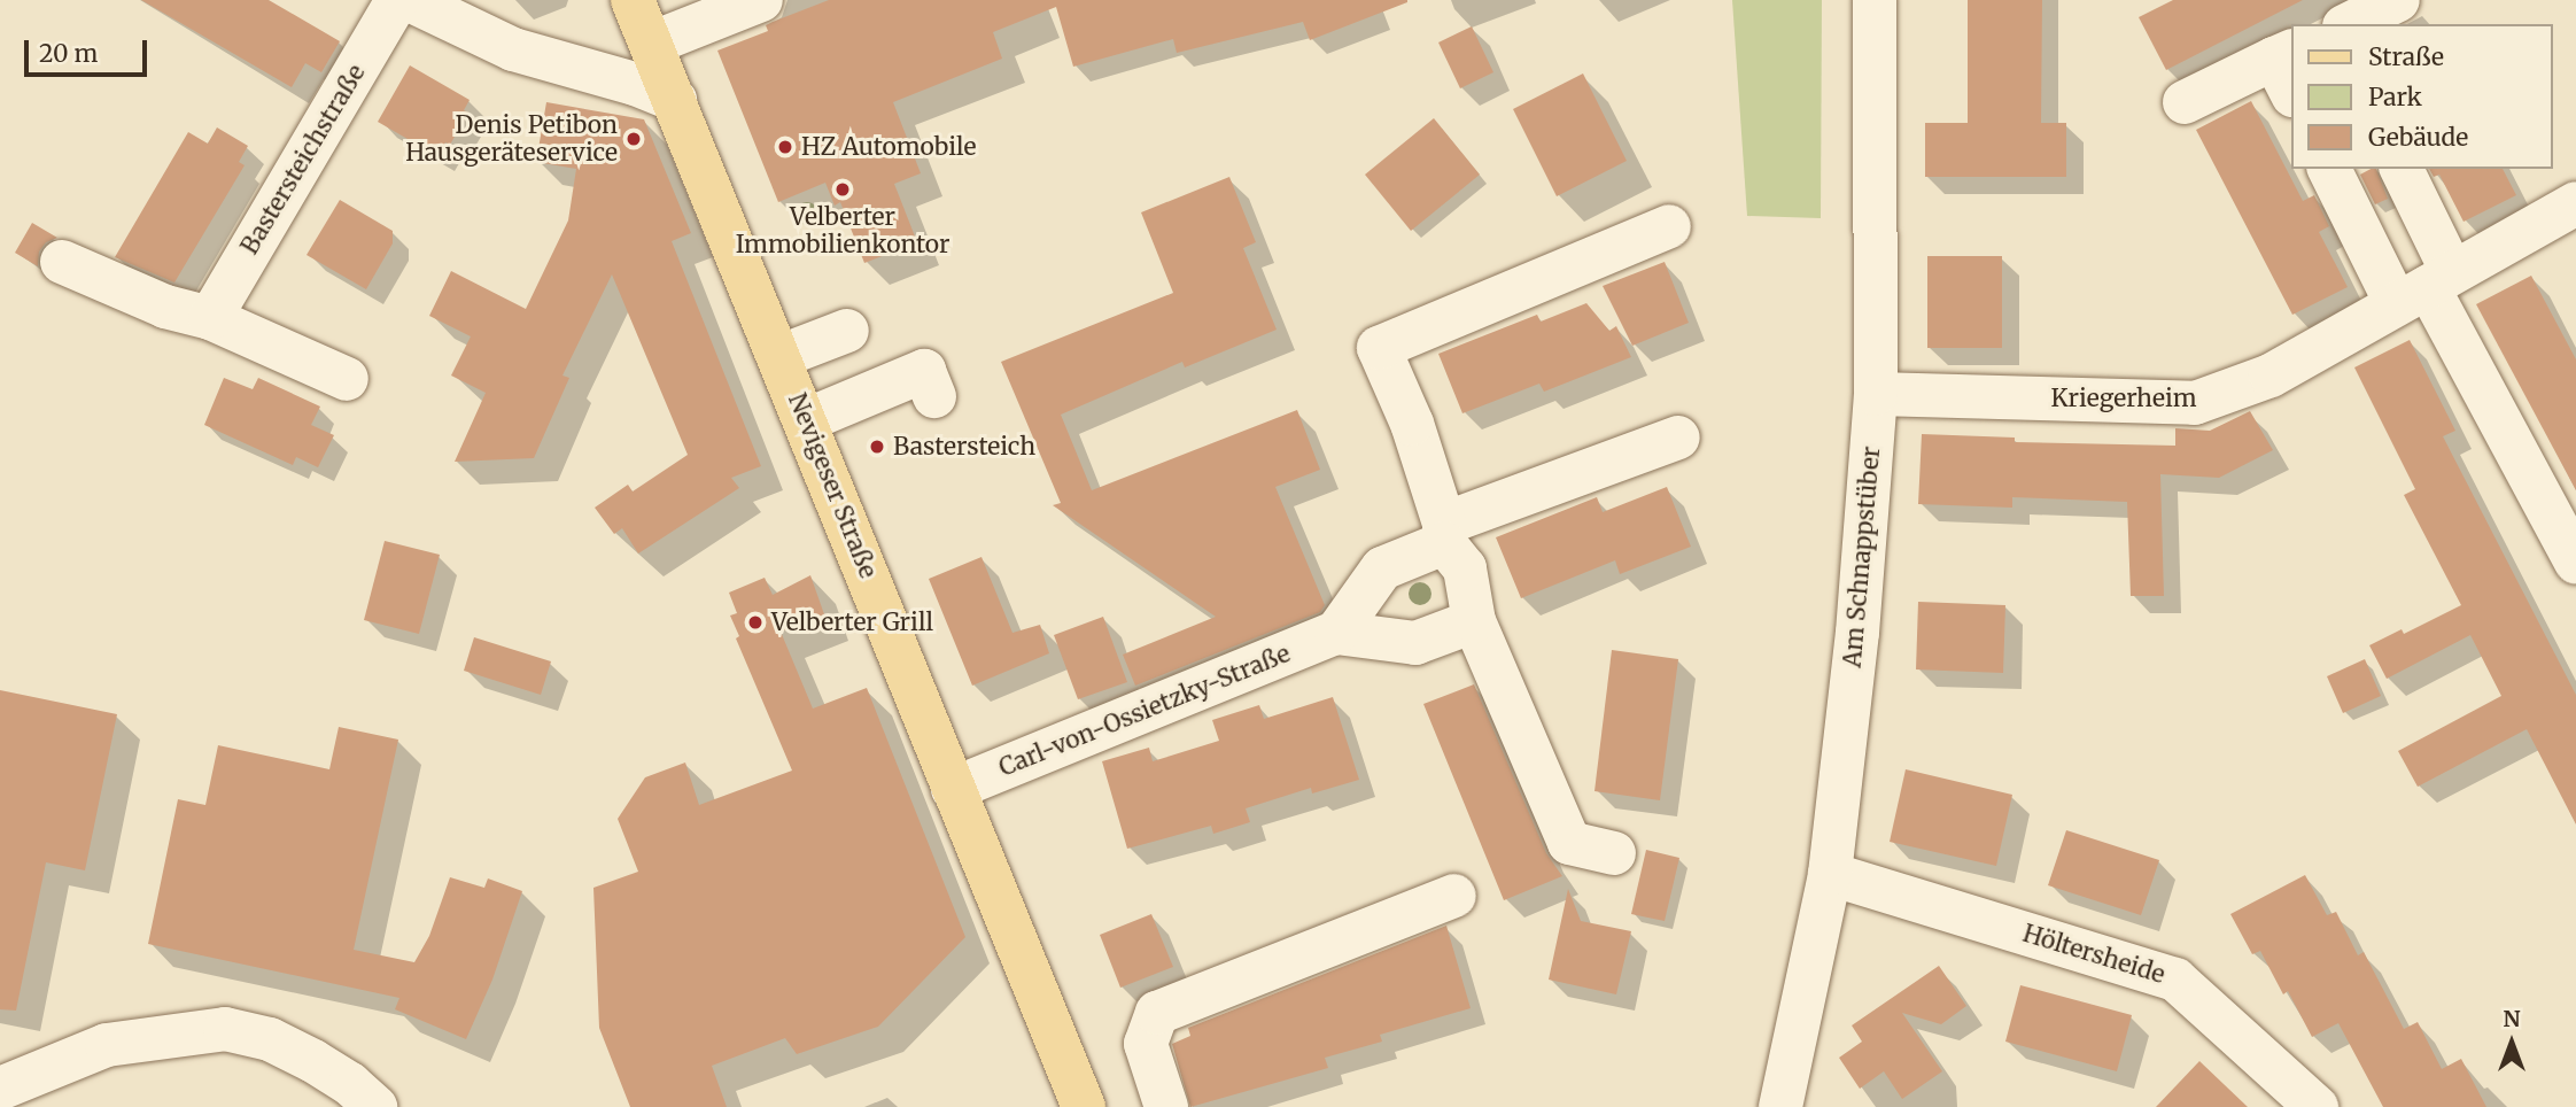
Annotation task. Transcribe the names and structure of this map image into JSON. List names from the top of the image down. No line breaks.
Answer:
{"streets":{"main road":["Nevigeser Straße"],"street":["Bastersteichstraße","Kriegerheim","Am Schnappstüber","Carl-von-Ossietzky-Straße","Höltersheide"]},"crossings":[["Kriegerheim","Am Schnappstüber"],["Nevigeser Straße","Carl-von-Ossietzky-Straße"],["Am Schnappstüber","Höltersheide"]],"places":["Denis Petibon Hausgeräteservice","HZ Automobile","Velberter Immobilienkontor","Bastersteich","Velberter Grill"],"legend":["Straße","Park","Gebäude"],"scale_bar":"20 m","north":"top"}
